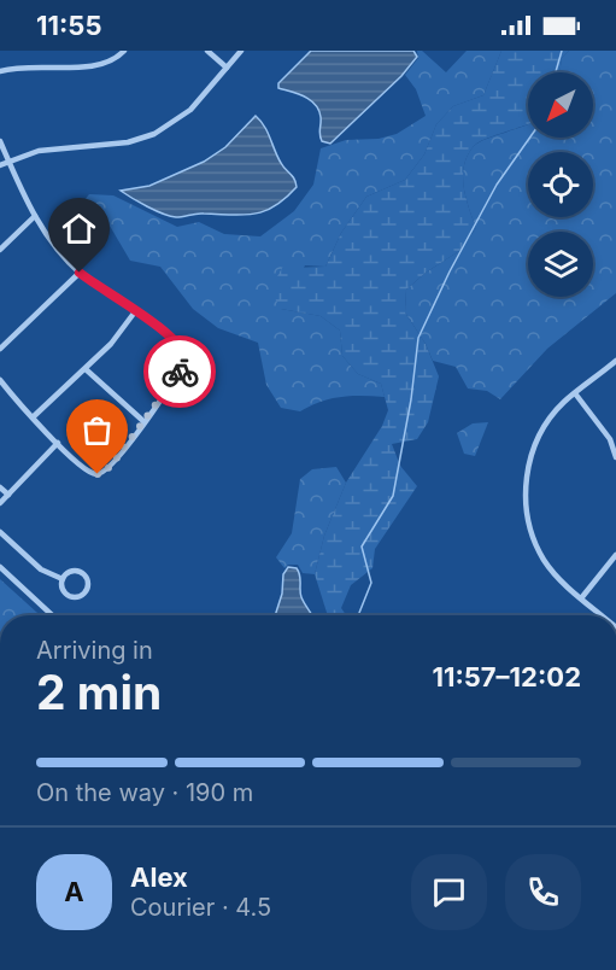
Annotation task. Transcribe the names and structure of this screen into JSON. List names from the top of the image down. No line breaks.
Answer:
{"north":"bottom left","page":{"status":"11:55","heading":["2 min","Arriving in","11:57–12:02"],"panel":["Alex","Courier · 4.5"],"bar":"On the way · 190 m","round":"A"}}
